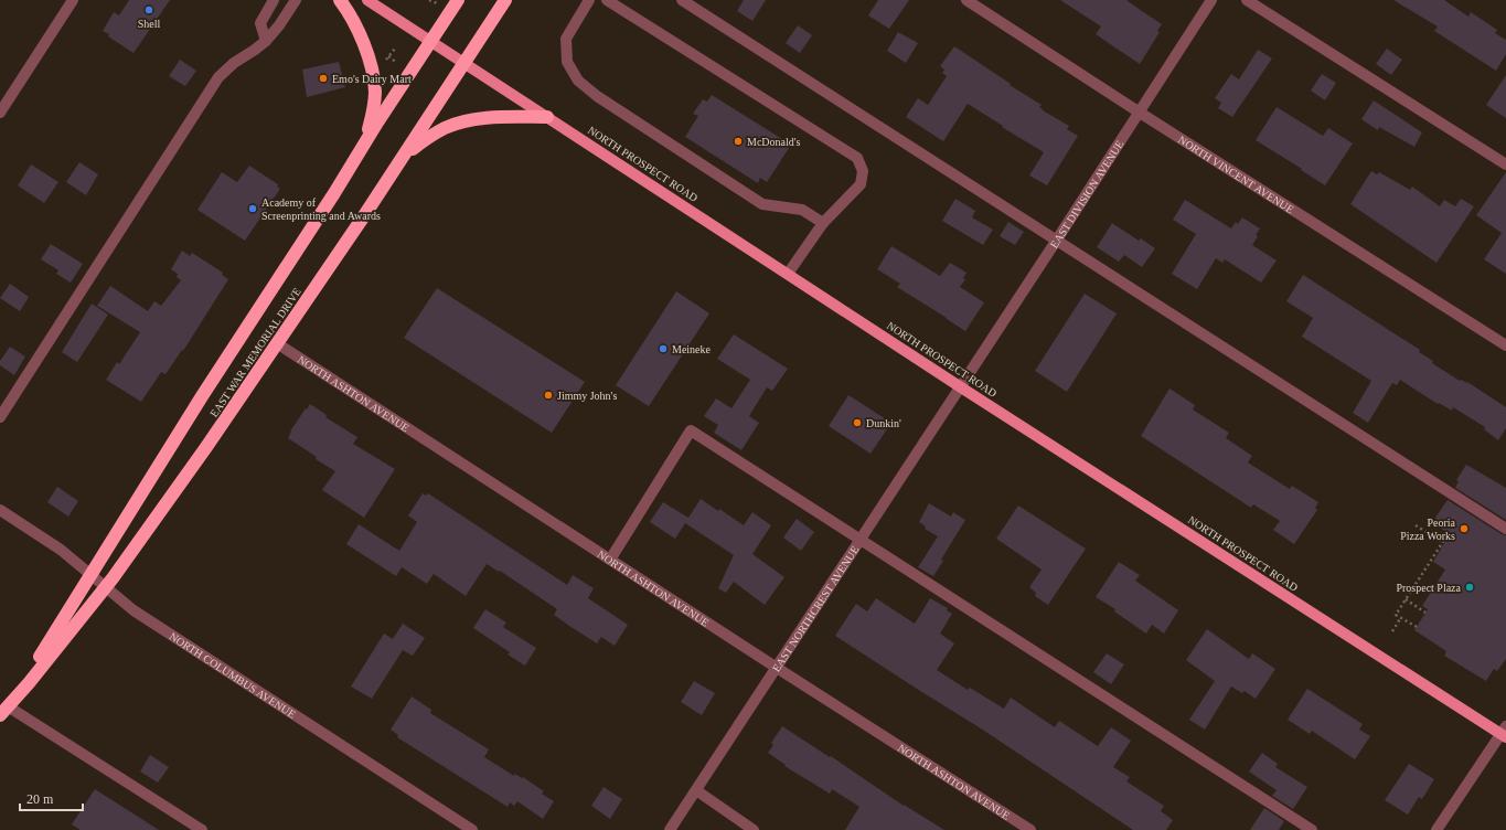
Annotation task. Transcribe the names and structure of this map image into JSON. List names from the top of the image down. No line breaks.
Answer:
{"streets":{"highway":["EAST WAR MEMORIAL DRIVE"],"main road":["NORTH PROSPECT ROAD"],"street":["NORTH VINCENT AVENUE","EAST DIVISION AVENUE","NORTH ASHTON AVENUE","EAST NORTHCREST AVENUE","NORTH COLUMBUS AVENUE"]},"crossings":[["NORTH PROSPECT ROAD","EAST DIVISION AVENUE"],["NORTH PROSPECT ROAD","EAST WAR MEMORIAL DRIVE"],["NORTH PROSPECT ROAD","EAST NORTHCREST AVENUE"],["NORTH VINCENT AVENUE","EAST DIVISION AVENUE"],["EAST DIVISION AVENUE","EAST NORTHCREST AVENUE"],["EAST WAR MEMORIAL DRIVE","NORTH ASHTON AVENUE"],["EAST WAR MEMORIAL DRIVE","NORTH COLUMBUS AVENUE"],["NORTH ASHTON AVENUE","EAST NORTHCREST AVENUE"]],"places":["Shell","Emo's Dairy Mart","McDonald's","Academy of Screenprinting and Awards","Meineke","Jimmy John's","Dunkin'","Peoria Pizza Works","Prospect Plaza"],"scale_bar":"20 m"}
